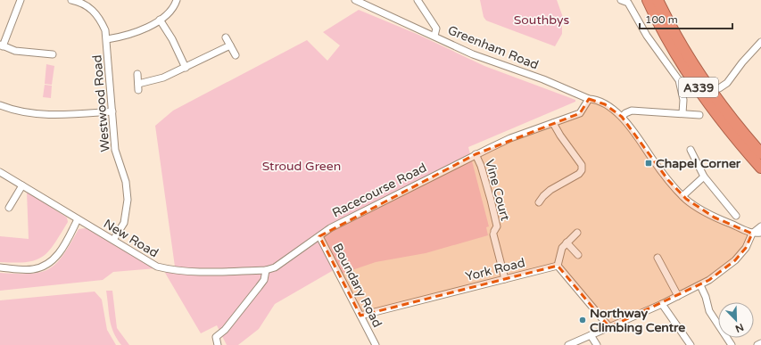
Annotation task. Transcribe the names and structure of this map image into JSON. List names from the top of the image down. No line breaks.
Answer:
{"streets":{"highway":["A339"],"street":["Greenham Road","Westwood Road","Racecourse Road","Vine Court","New Road","York Road","Boundary Road"]},"crossings":[["Greenham Road","Racecourse Road"],["Westwood Road","New Road"],["Racecourse Road","Vine Court"],["Racecourse Road","New Road"],["Racecourse Road","Boundary Road"],["Vine Court","York Road"],["York Road","Boundary Road"]],"parks":["Southbys","Stroud Green"],"places":{"transit":["Chapel Corner"],"other":["Northway Climbing Centre"]},"scale_bar":"100 m","north":"bottom right"}
